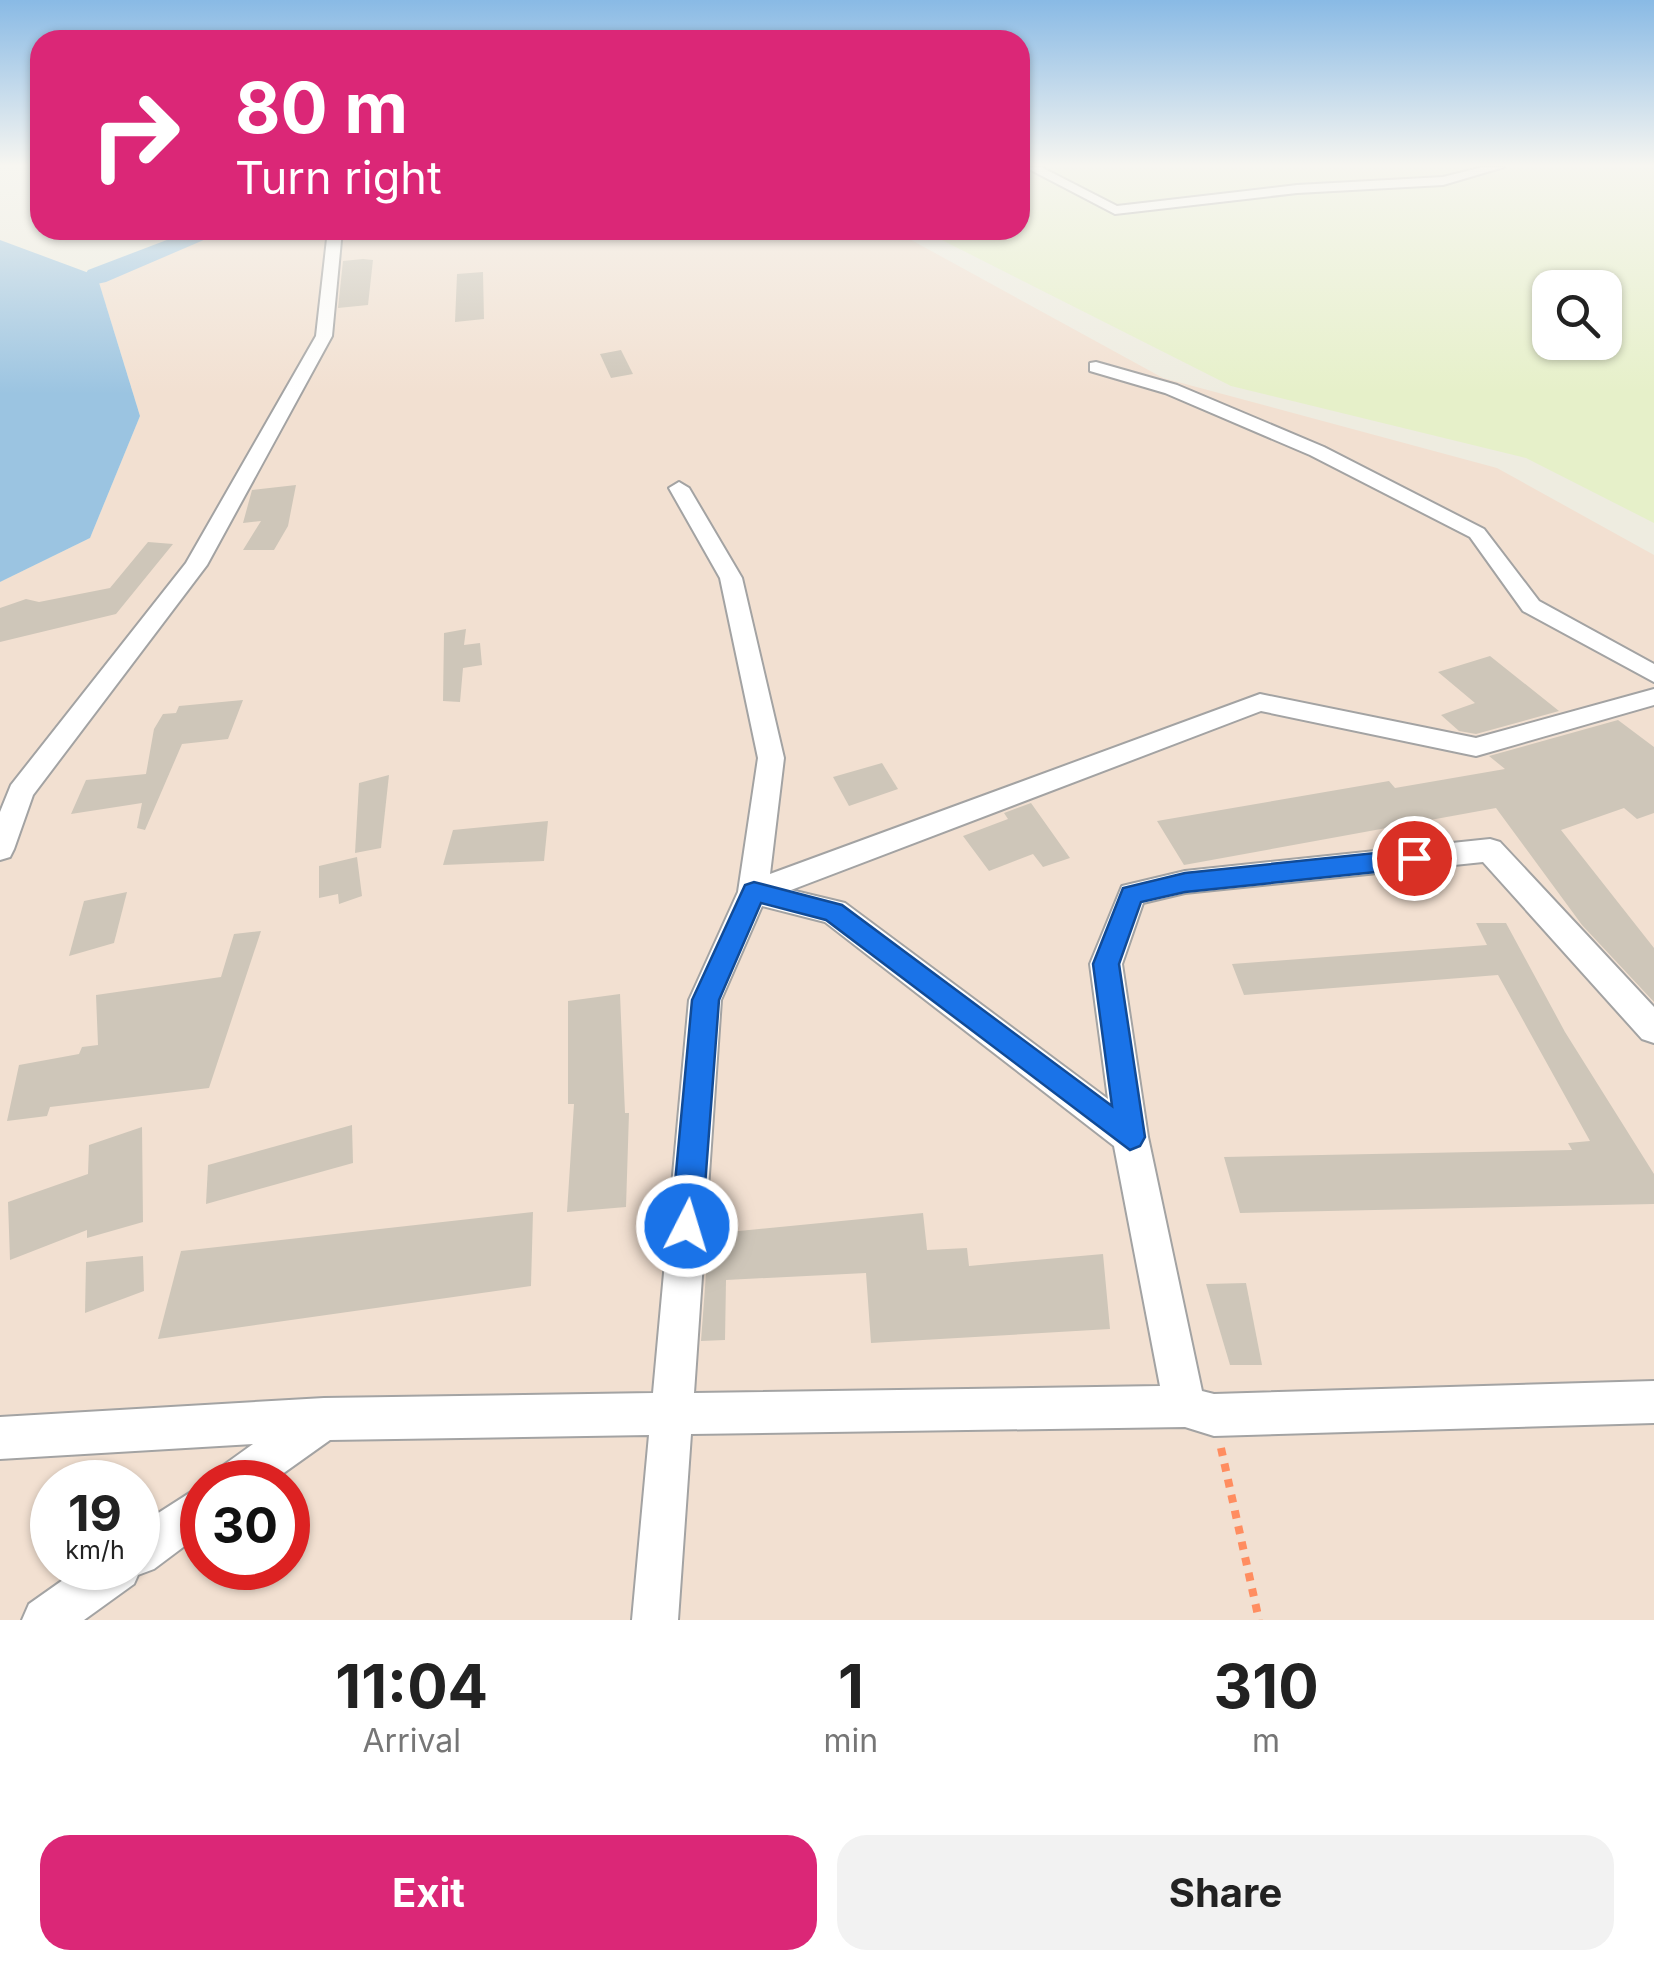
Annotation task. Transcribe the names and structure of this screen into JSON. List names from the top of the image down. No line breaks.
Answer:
{"page":{"turn":["80 m","Turn right"],"speed":"19 km/h","limit":"30","eta":["11:04","Arrival","1","min","310","m"],"buttons":["Exit","Share"]}}
